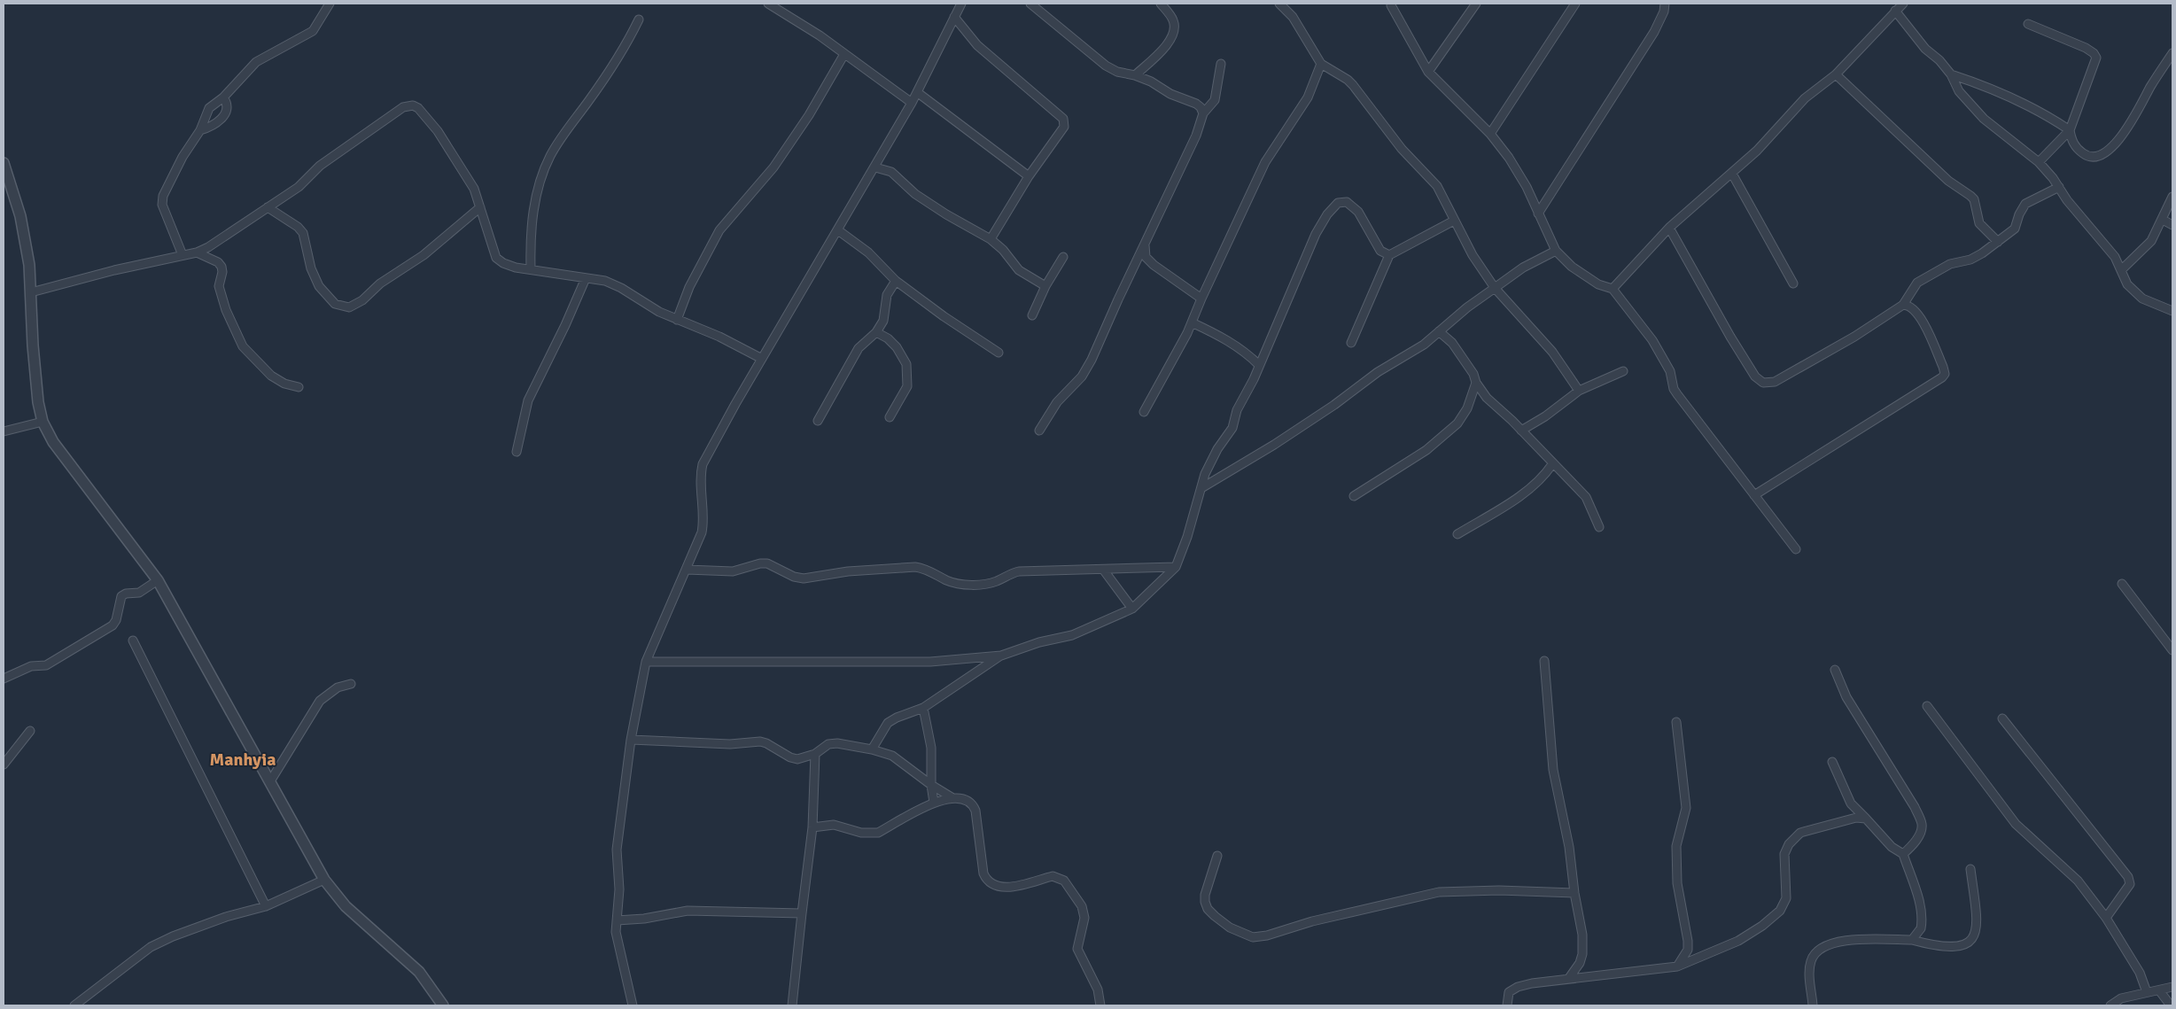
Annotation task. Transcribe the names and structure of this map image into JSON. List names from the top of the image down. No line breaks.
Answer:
{"districts":["Manhyia"]}
